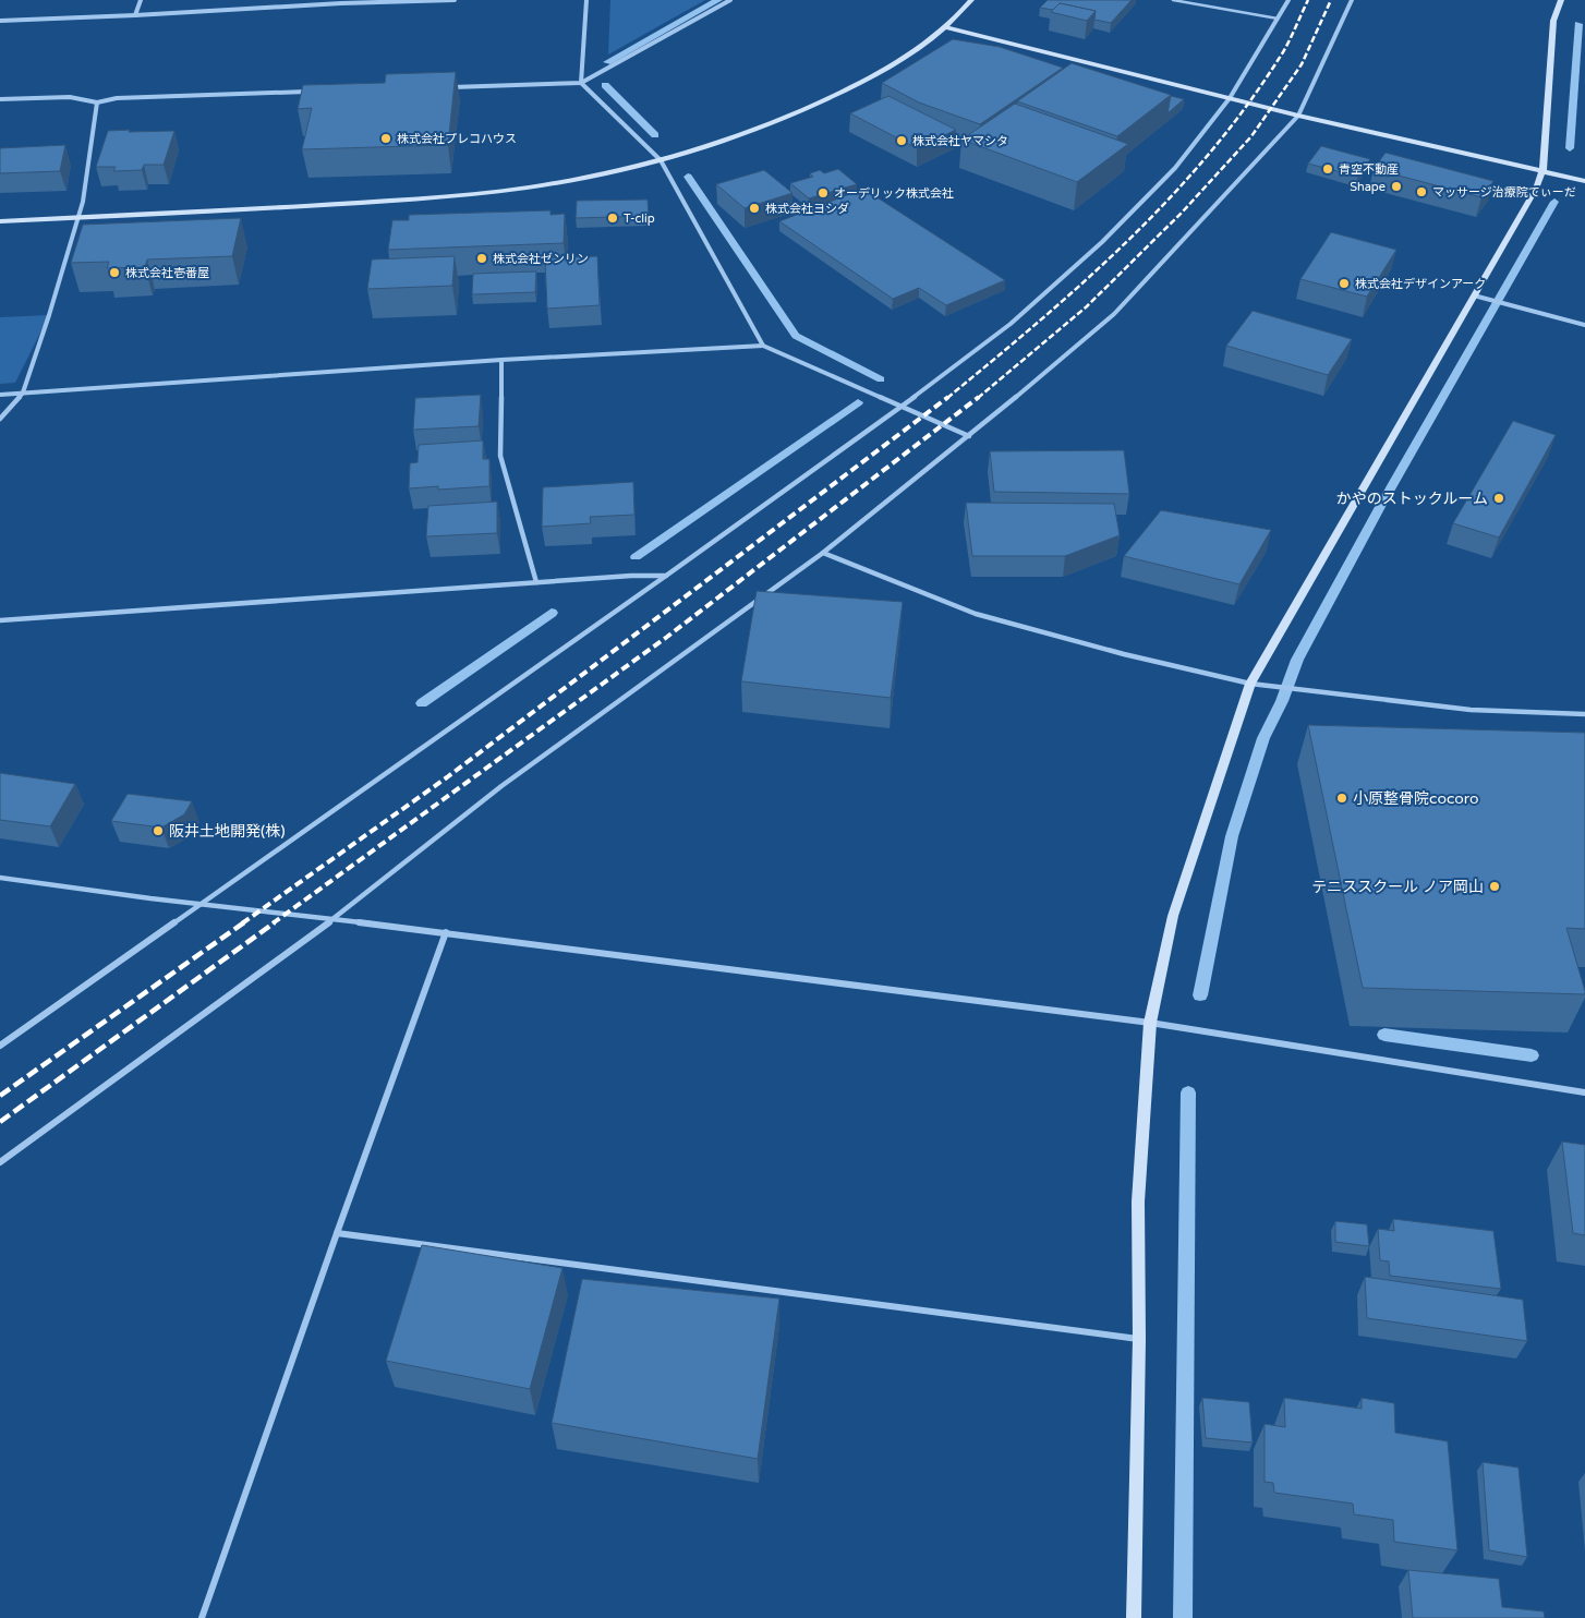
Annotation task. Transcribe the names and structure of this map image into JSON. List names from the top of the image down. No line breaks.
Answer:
{"places":["株式会社プレコハウス","株式会社ヤマシタ","青空不動産","Shape","マッサージ治療院てぃーだ","オーデリック株式会社","株式会社ヨシダ","T-clip","株式会社ゼンリン","株式会社壱番屋","株式会社デザインアーク","かやのストックルーム","小原整骨院cocoro","阪井土地開発(株)","テニススクール ノア岡山"]}
